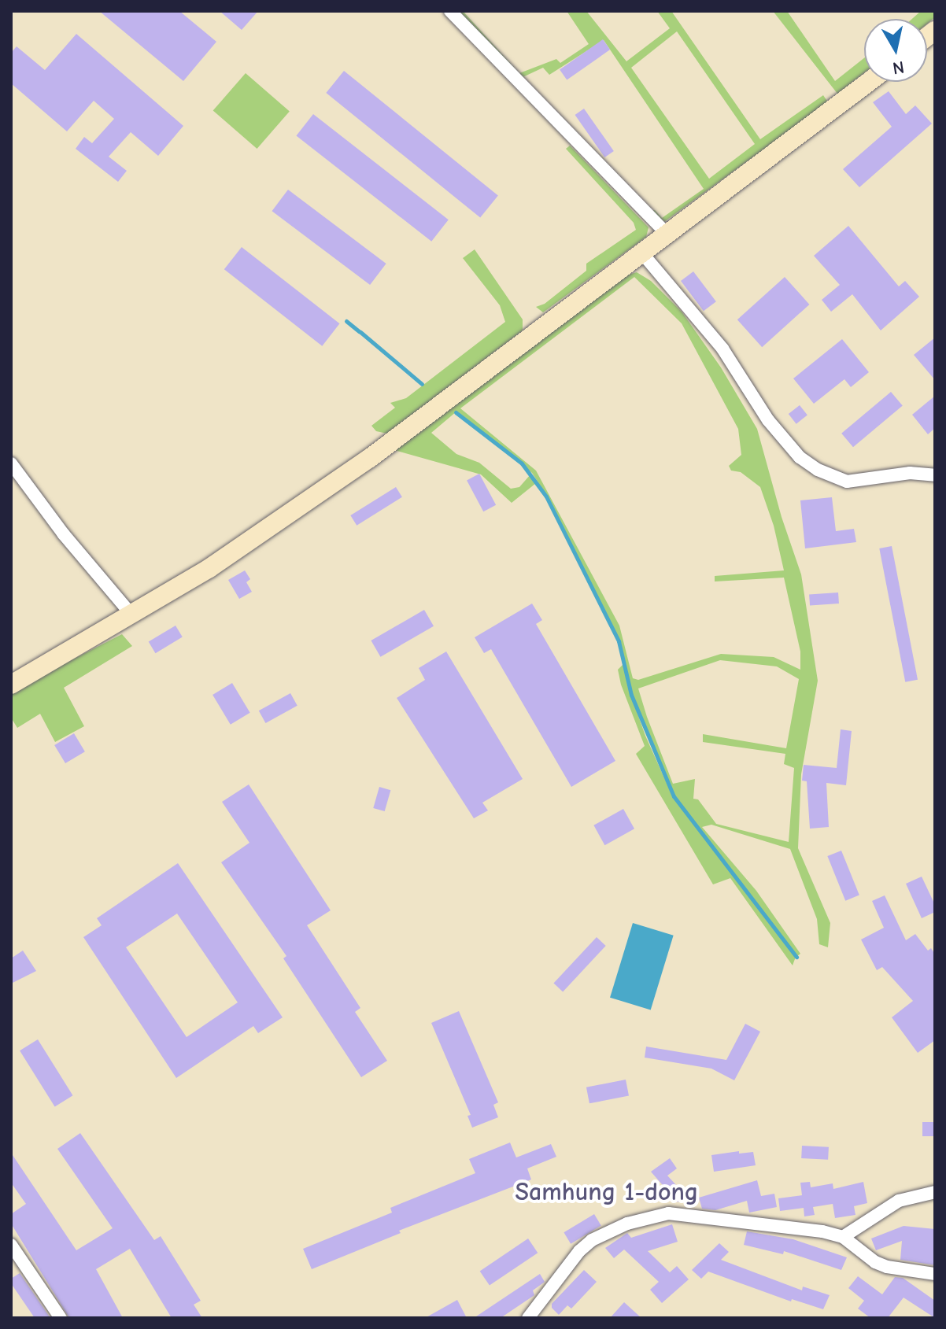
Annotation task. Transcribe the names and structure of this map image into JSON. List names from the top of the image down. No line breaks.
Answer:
{"districts":["Samhung 1-dong"],"north":"bottom"}
